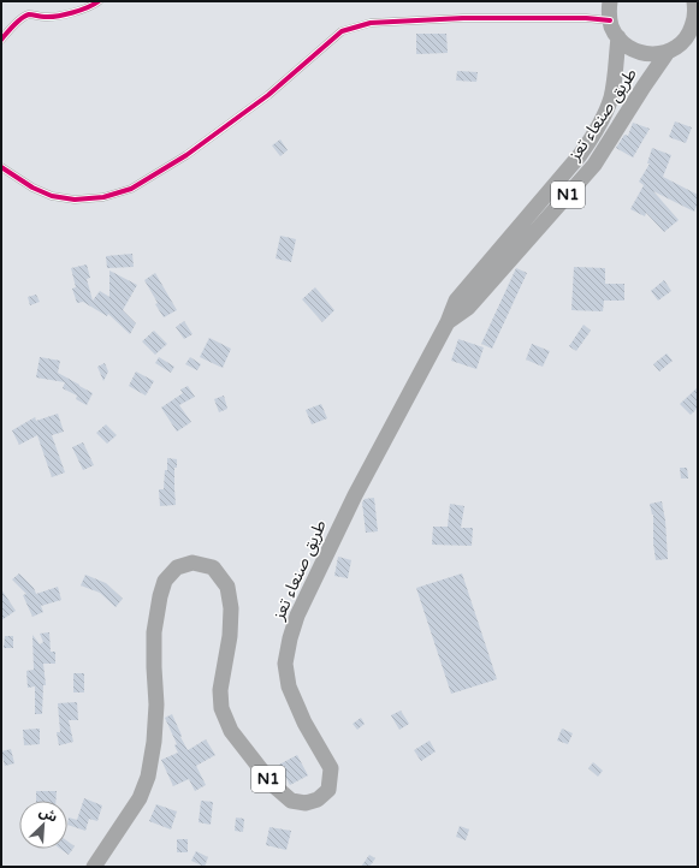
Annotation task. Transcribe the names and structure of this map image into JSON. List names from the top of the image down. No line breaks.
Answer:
{"streets":{"highway":["طريق صنعاء تعز","N1"]},"north":"top right"}
